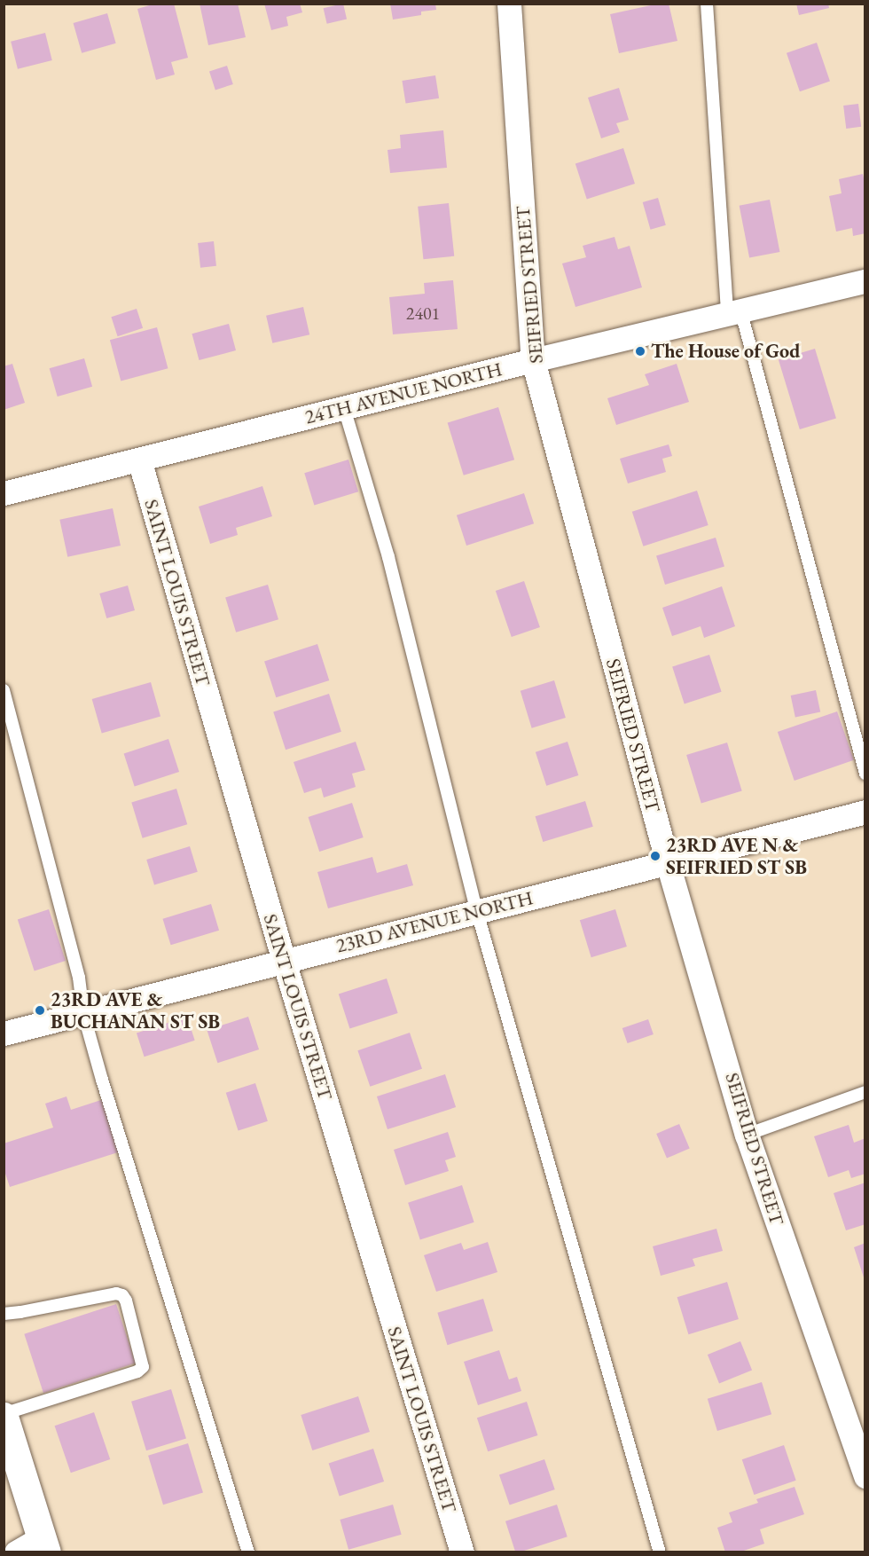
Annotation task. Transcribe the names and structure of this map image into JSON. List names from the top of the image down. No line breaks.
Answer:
{"streets":{"street":["SEIFRIED STREET","24TH AVENUE NORTH","SAINT LOUIS STREET","23RD AVENUE NORTH"]},"crossings":[["SEIFRIED STREET","24TH AVENUE NORTH"],["SEIFRIED STREET","23RD AVENUE NORTH"],["24TH AVENUE NORTH","SAINT LOUIS STREET"],["SAINT LOUIS STREET","23RD AVENUE NORTH"]],"places":["The House of God","23RD AVE N & SEIFRIED ST SB","23RD AVE & BUCHANAN ST SB"],"house_numbers":["2401"]}
